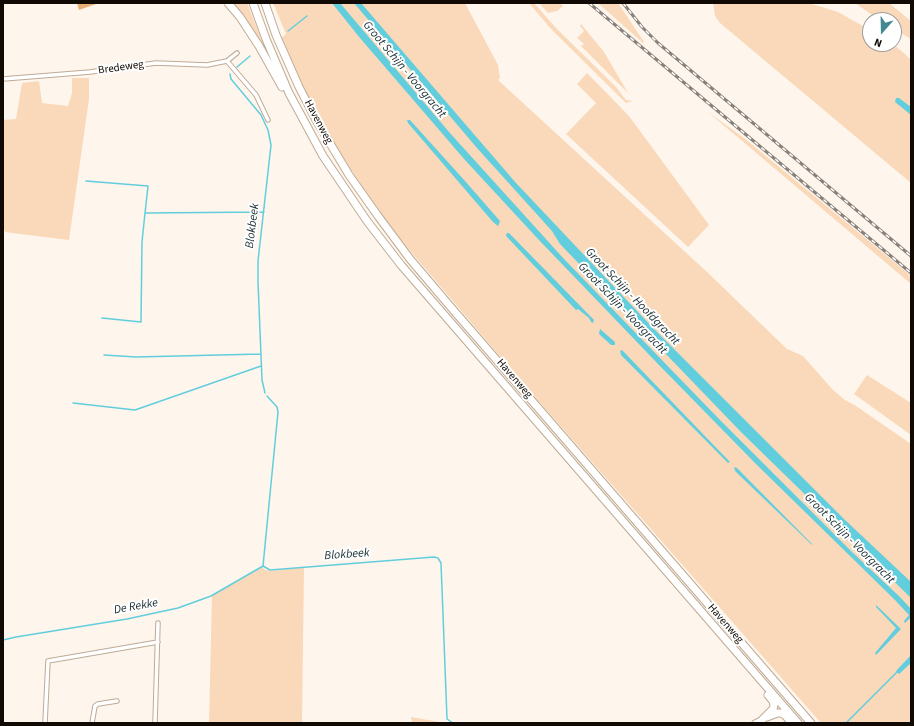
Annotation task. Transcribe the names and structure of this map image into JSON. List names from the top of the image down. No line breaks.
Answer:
{"streets":{"highway":["Havenweg"],"street":["Bredeweg"]},"water":["Groot Schijn - Voorgracht","Blokbeek","Groot Schijn - Hoofdgracht","De Rekke"],"north":"bottom"}
